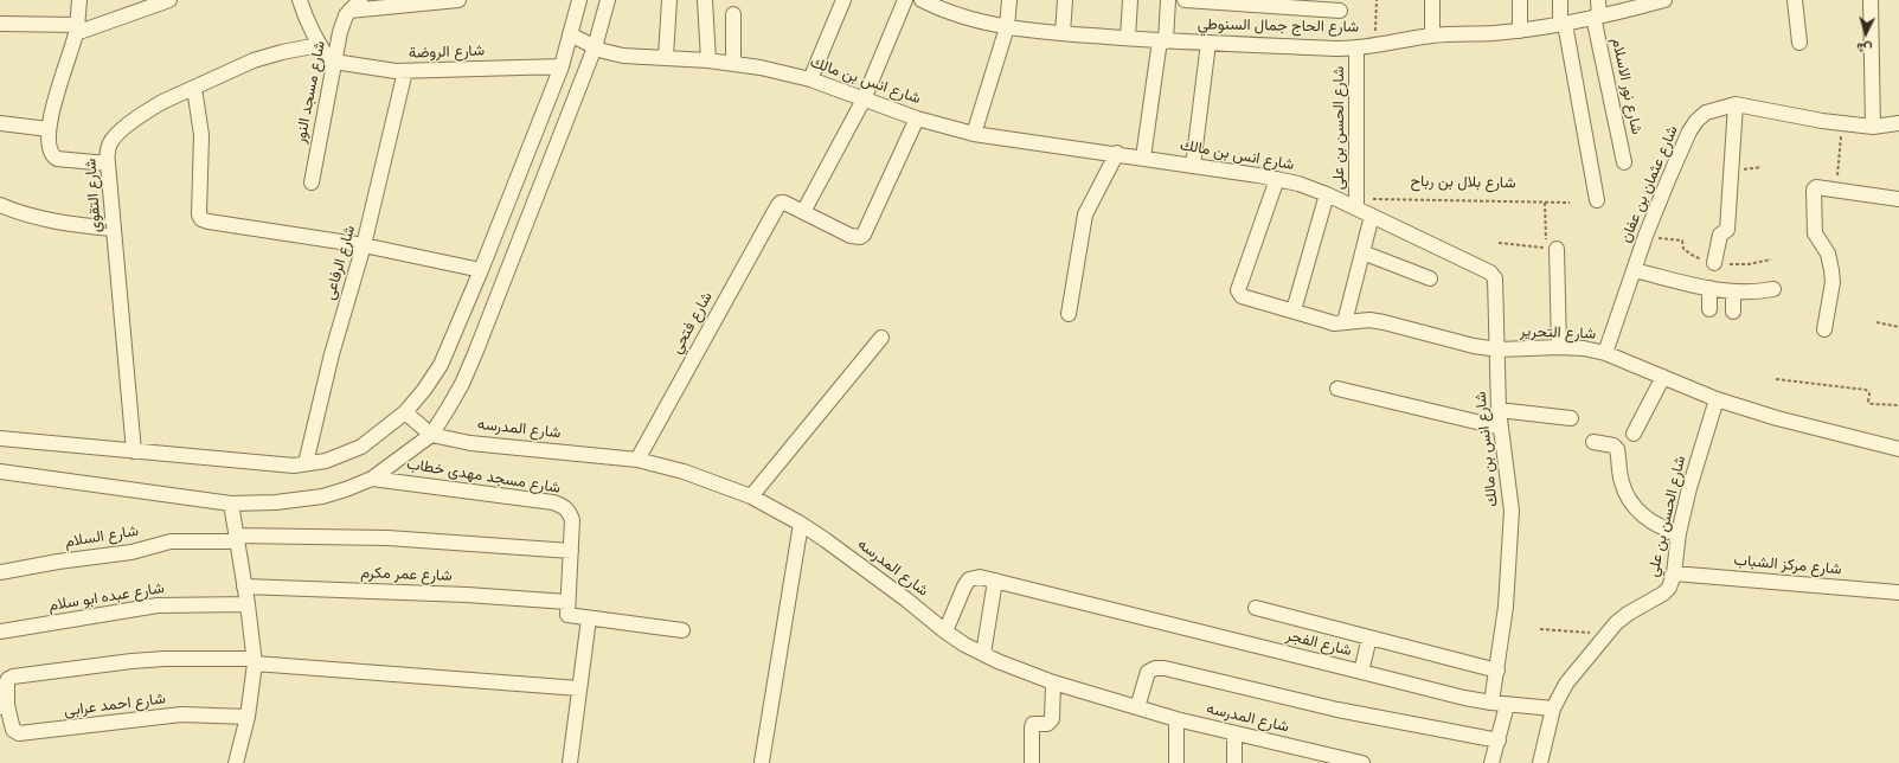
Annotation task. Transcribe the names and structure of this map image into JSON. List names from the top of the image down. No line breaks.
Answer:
{"streets":{"street":["شارع الحاج جمال السنوطي","شارع الروضة","شارع انس بن مالك","شارع نور الاسلام","شارع مسجد النور","شارع الحسن بن على","شارع عثمان بن عفان","شارع التقوي","شارع الرفاعى","شارع فتحي","شارع التحرير","شارع المدرسه","شارع مسجد مهدى خطاب","شارع الحسن بن علي","شارع السلام","شارع مركز الشباب","شارع عمر مكرم","شارع عبده ابو سلام","شارع الفجر","شارع احمد عرابى"],"path":["شارع بلال بن رباح"]},"crossings":[["شارع الحاج جمال السنوطي","شارع نور الاسلام"],["شارع الحاج جمال السنوطي","شارع الحسن بن على"],["شارع الروضة","شارع مسجد النور"],["شارع الروضة","شارع الرفاعى"],["شارع انس بن مالك","شارع الحسن بن على"],["شارع انس بن مالك","شارع بلال بن رباح"],["شارع انس بن مالك","شارع التحرير"],["شارع انس بن مالك","شارع الفجر"],["شارع الحسن بن على","شارع بلال بن رباح"],["شارع عثمان بن عفان","شارع التحرير"],["شارع فتحي","شارع المدرسه"],["شارع التحرير","شارع الحسن بن علي"],["شارع المدرسه","شارع الفجر"],["شارع مسجد مهدى خطاب","شارع السلام"],["شارع مسجد مهدى خطاب","شارع عمر مكرم"],["شارع الحسن بن علي","شارع مركز الشباب"]],"north":"bottom"}
